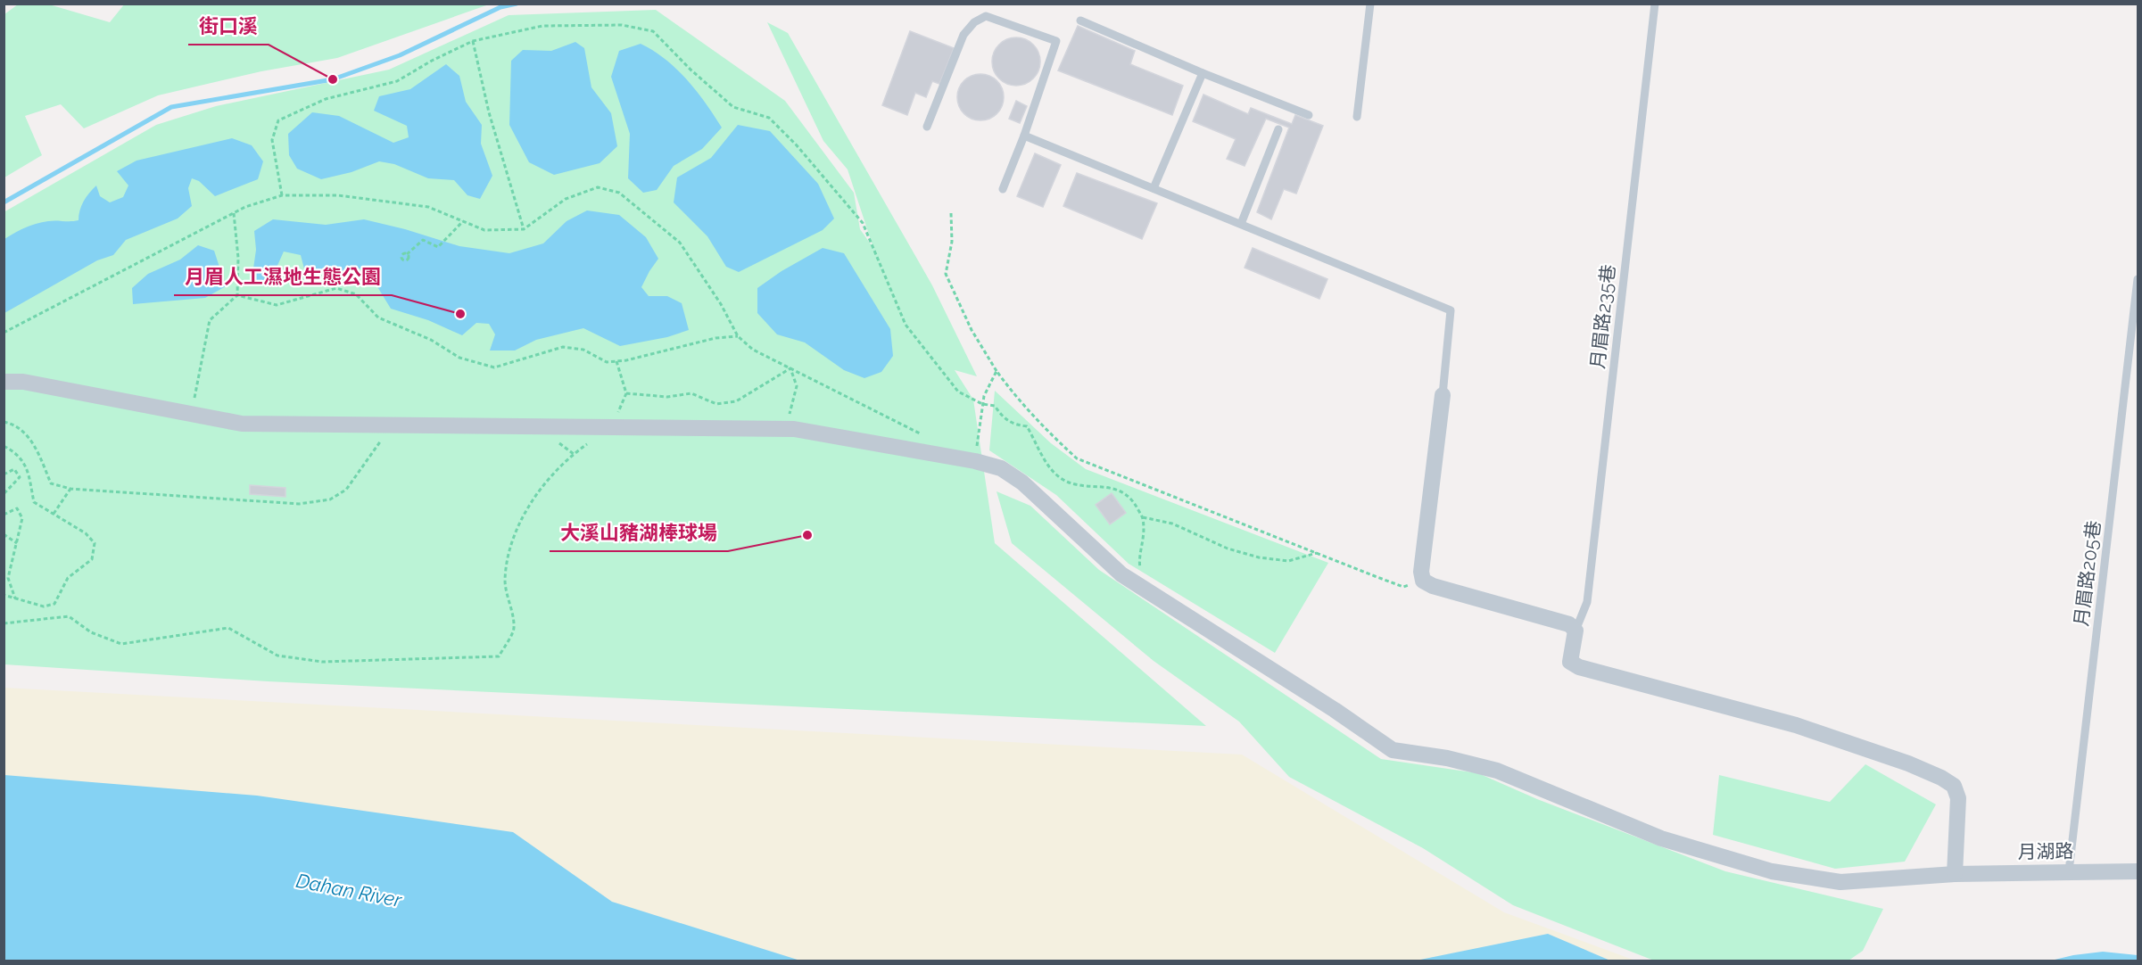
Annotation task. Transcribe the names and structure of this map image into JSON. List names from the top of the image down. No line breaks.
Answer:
{"streets":{"street":["月湖路"],"lane":["月眉路235巷","月眉路205巷"]},"crossings":[["月眉路205巷","月湖路"]],"water":["Dahan River"],"places":["街口溪","月眉人工濕地生態公園","大溪山豬湖棒球場"]}
